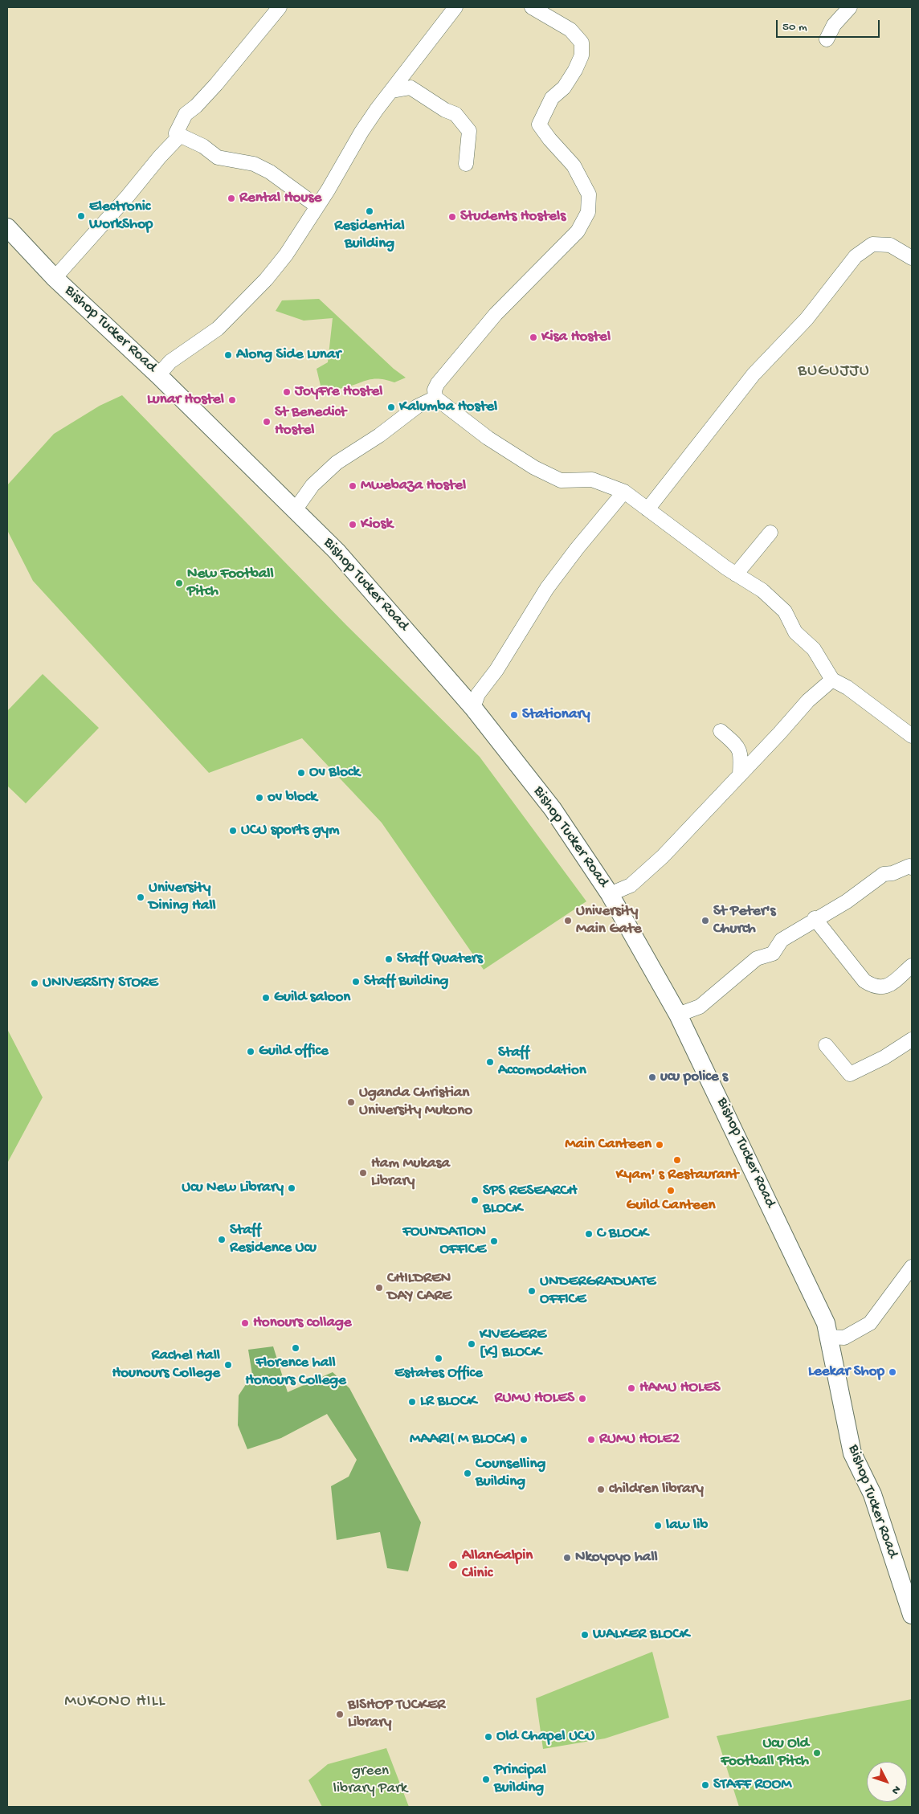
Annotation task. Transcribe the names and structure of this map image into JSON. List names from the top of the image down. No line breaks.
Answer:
{"streets":{"main road":["Bishop Tucker Road"]},"districts":["BUGUJJU","MUKONO HILL"],"parks":["green library Park"],"places":["Rental House","Residential Building","Electronic WorkShop","Students Hostels","Kisa Hostel","Along Side Lunar","JoyFre Hostel","Lunar Hostel","Kalumba Hostel","St Benedict Hostel","Mwebaza Hostel","Kiosk","New Football Pitch","Stationary","Ov Block","ov block","UCU sports gym","University Dining Hall","University Main Gate","St Peter's Church","Staff Quaters","Staff Building","UNIVERSITY STORE","Guild saloon","Guild office","Staff Accomodation","ucu police s","Uganda Christian University Mukono","Main Canteen","Kyam' s Restaurant","Ham Mukasa Library","Ucu New Library","Guild Canteen","SPS RESEARCH BLOCK","C BLOCK","Staff Residence Ucu","FOUNDATION OFFICE","CHILDREN DAY CARE","UNDERGRADUATE OFFICE","Honours collage","KIVEGERE [K] BLOCK","Florence hall Honours College","Estates Office","Rachel Hall Hounours College","Leekar Shop","HAMU HOLES","RUMU HOLES","LR BLOCK","MAARI( M BLOCK)","RUMU HOLE2","Counselling Building","children library","law lib","Nkoyoyo hall","AllanGalpin Clinic","WALKER BLOCK","BISHOP TUCKER Library","Old Chapel UCU","Ucu Old Football Pitch","Principal Building","STAFF ROOM"],"scale_bar":"50 m","north":"bottom right"}
